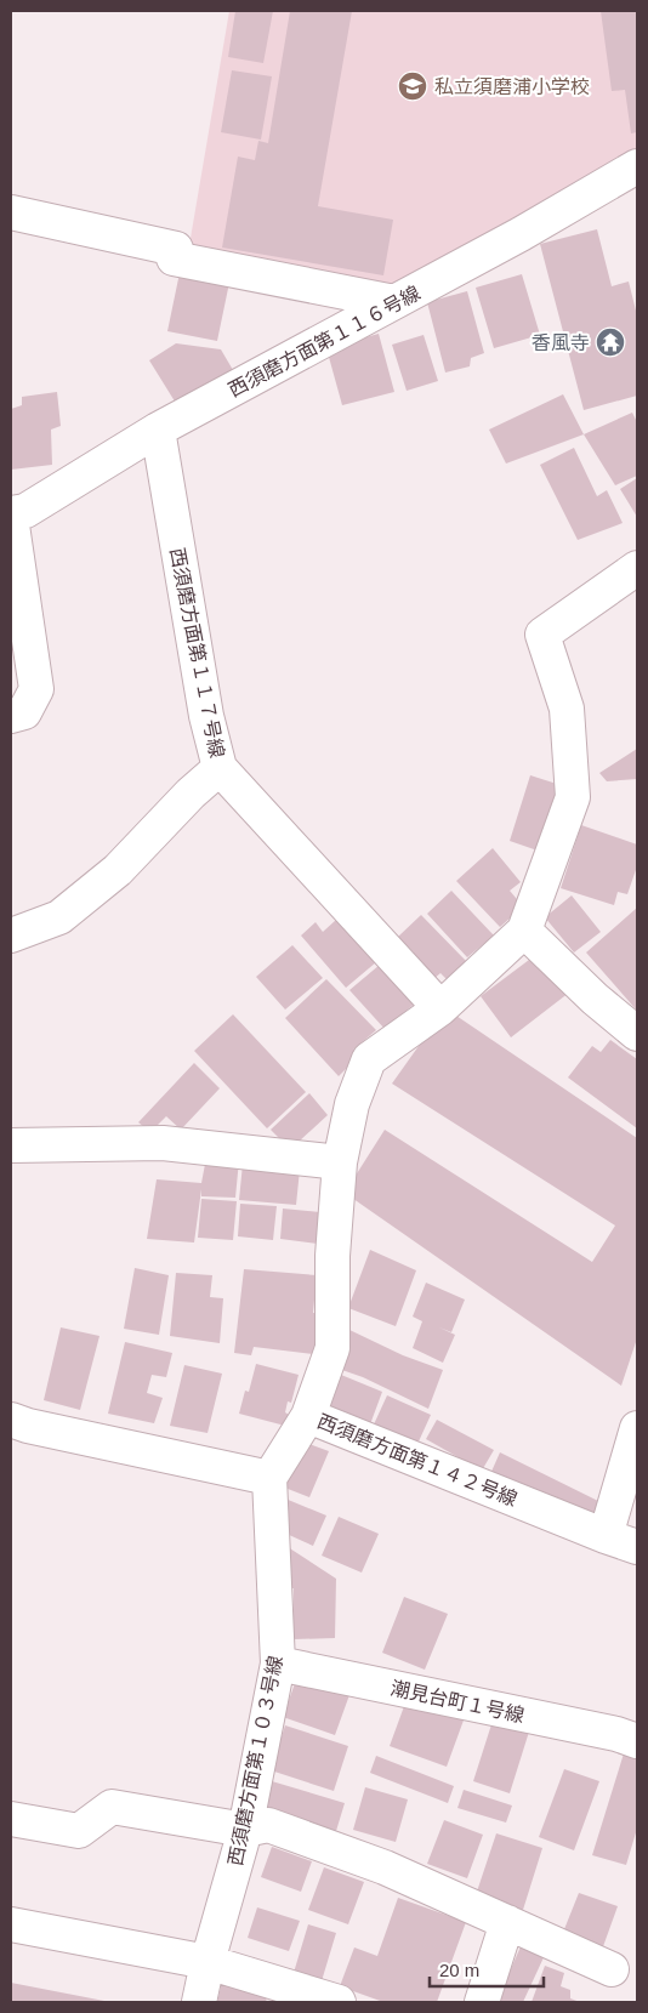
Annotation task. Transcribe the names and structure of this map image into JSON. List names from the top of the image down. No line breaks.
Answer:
{"streets":{"street":["西須磨方面第１１６号線","西須磨方面第１１７号線","西須磨方面第１４２号線","潮見台町１号線","西須磨方面第１０３号線"]},"crossings":[["西須磨方面第１１６号線","西須磨方面第１１７号線"],["西須磨方面第１４２号線","西須磨方面第１０３号線"],["潮見台町１号線","西須磨方面第１０３号線"]],"places":{"school or university":["私立須磨浦小学校"],"temple":["香風寺"]},"scale_bar":"20 m"}
